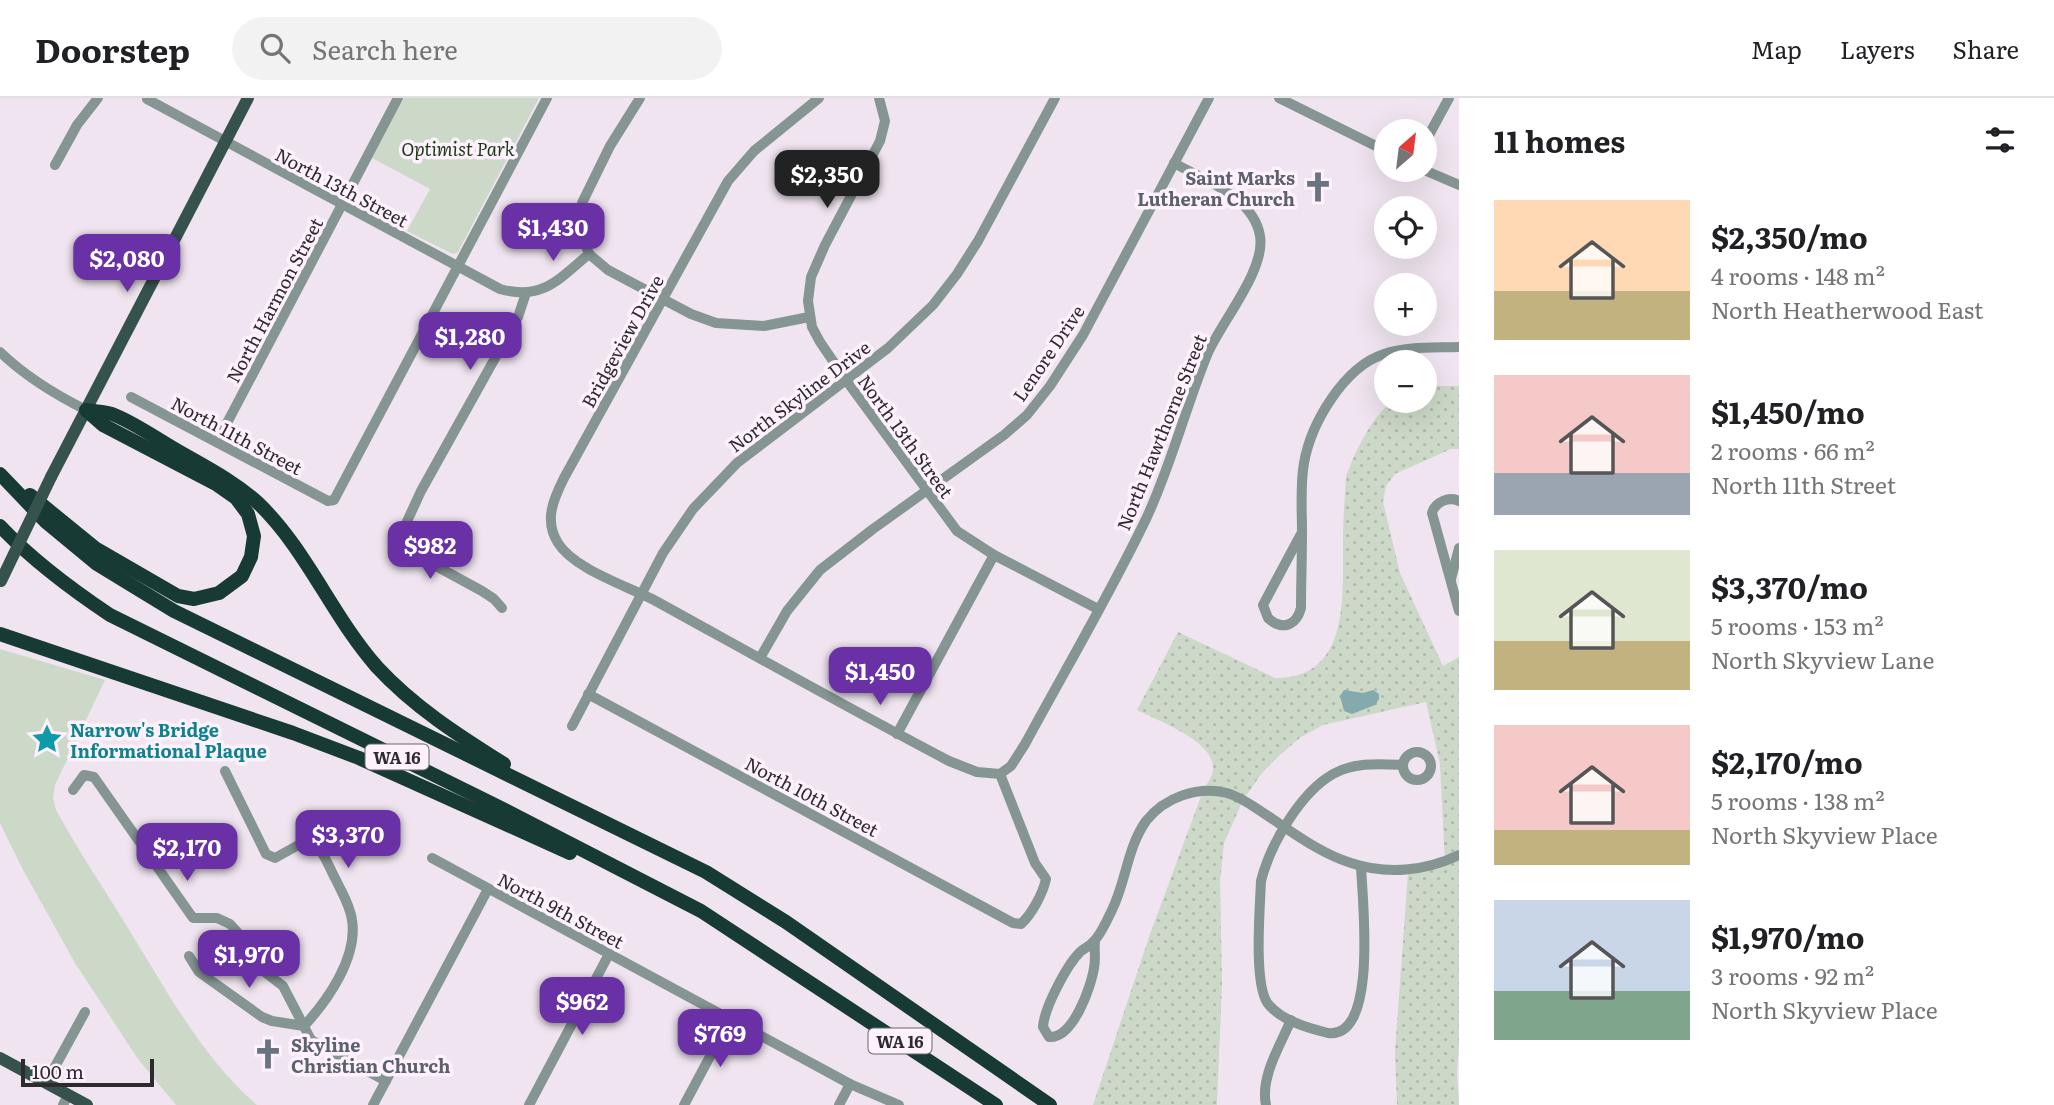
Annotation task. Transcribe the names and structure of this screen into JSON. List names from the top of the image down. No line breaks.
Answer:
{"streets":{"highway":["WA 16"],"street":["North 13th Street","North Harmon Street","Bridgeview Drive","Lenore Drive","North Skyline Drive","North Hawthorne Street","North 11th Street","North 10th Street","North 9th Street"]},"crossings":[["North 13th Street","North Harmon Street"],["North 13th Street","Lenore Drive"],["North 13th Street","North Skyline Drive"],["North 13th Street","North Hawthorne Street"],["North 13th Street","North 11th Street"],["North Harmon Street","North 11th Street"],["Bridgeview Drive","North Skyline Drive"],["Lenore Drive","North Hawthorne Street"],["North Skyline Drive","North 10th Street"],["North Hawthorne Street","North 10th Street"]],"parks":["Optimist Park"],"places":{"church":["Saint Marks Lutheran Church","Skyline Christian Church"],"place":["Narrow's Bridge Informational Plaque"]},"scale_bar":"100 m","north":"top right","page":{"header":"Doorstep","search":"Search here","nav":["Map","Layers","Share"],"heading":"11 homes","map_buttons":["+","−"],"price":["$2,350","$1,430","$2,080","$1,280","$982","$1,450","$3,370","$2,170","$1,970","$962","$769"],"list":[{"name":"$2,350/mo","note":"4 rooms · 148 m² · North Heatherwood East"},{"name":"$1,450/mo","note":"2 rooms · 66 m² · North 11th Street"},{"name":"$3,370/mo","note":"5 rooms · 153 m² · North Skyview Lane"},{"name":"$2,170/mo","note":"5 rooms · 138 m² · North Skyview Place"},{"name":"$1,970/mo","note":"3 rooms · 92 m² · North Skyview Place"}],"scale":"100 m"}}
